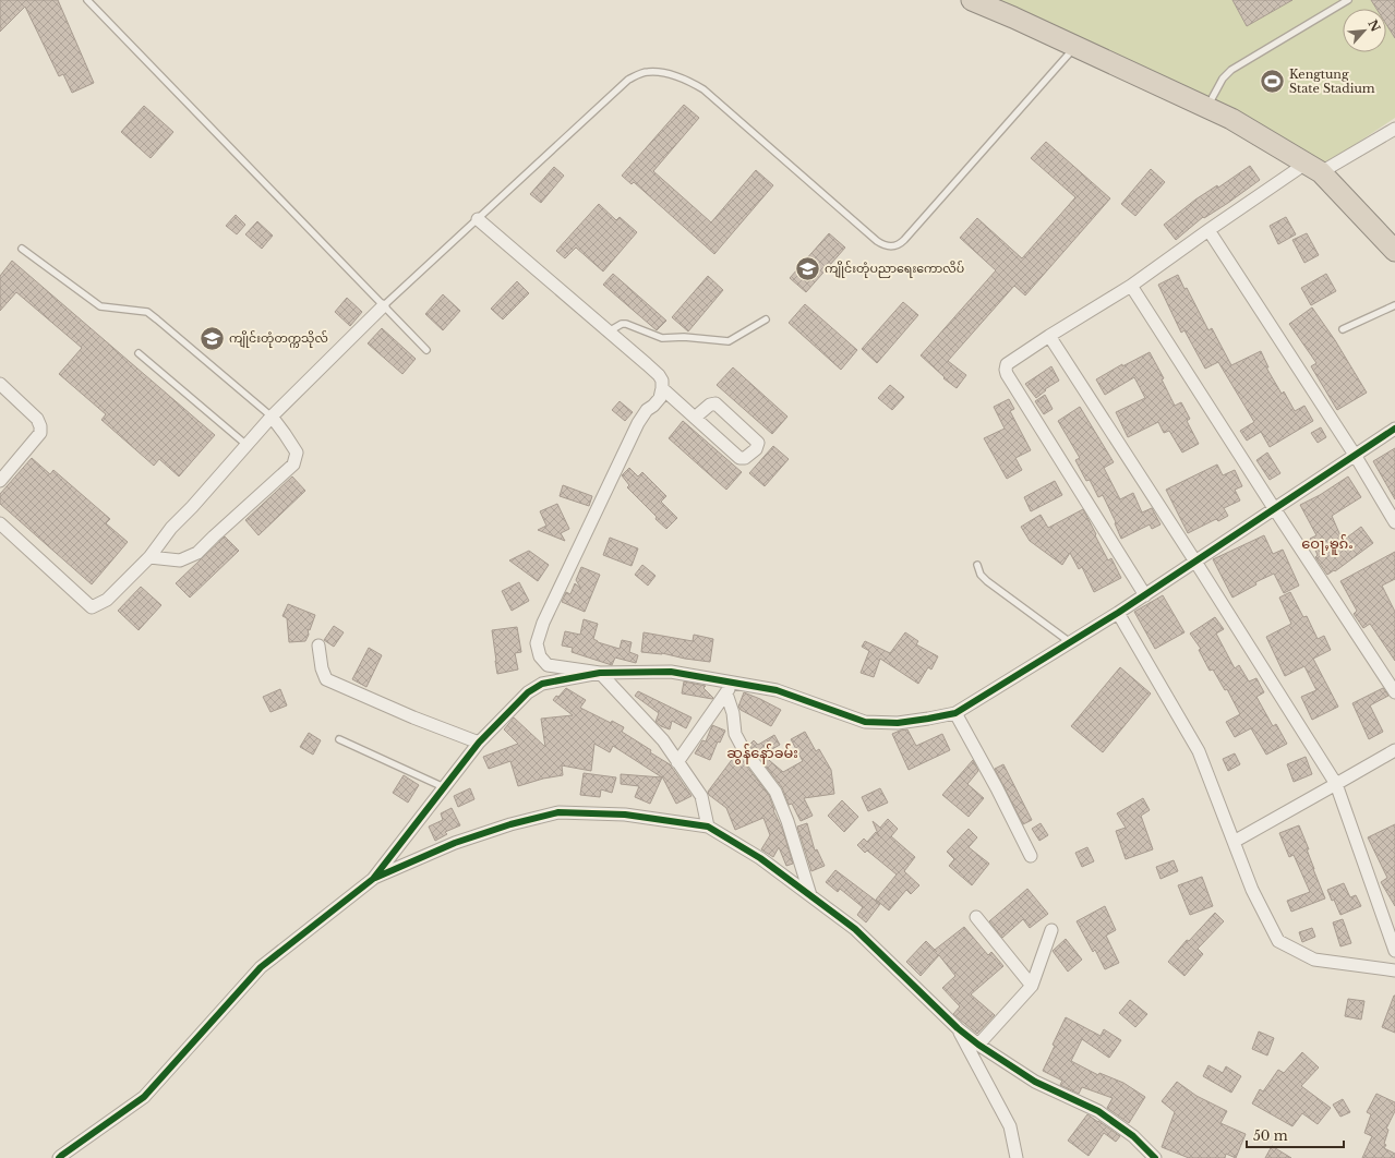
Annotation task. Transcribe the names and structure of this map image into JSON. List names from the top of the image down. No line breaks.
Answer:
{"districts":["ဝေႃႇၶူၵ်ႉ","ဆွန်နော်ခမ်း"],"places":{"sports":["Kengtung State Stadium"],"school or university":["ကျိုင်းတုံပညာရေးကောလိပ်","ကျိုင်းတုံတက္ကသိုလ်"]},"scale_bar":"50 m","north":"top right"}
